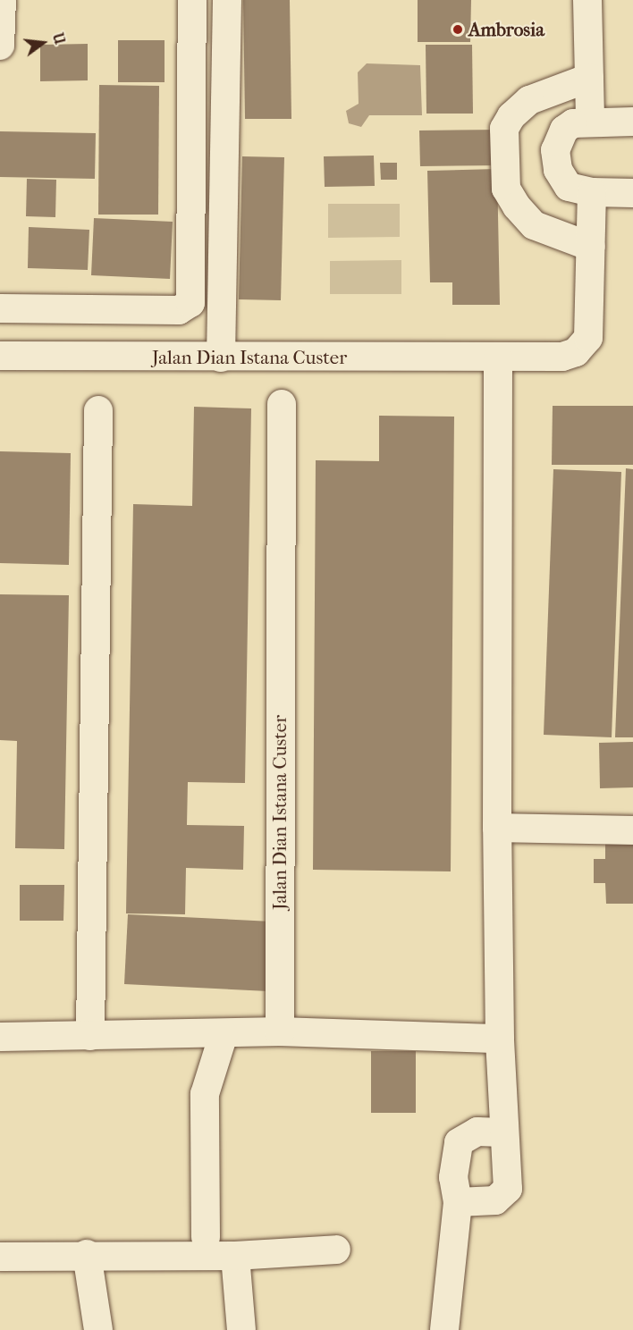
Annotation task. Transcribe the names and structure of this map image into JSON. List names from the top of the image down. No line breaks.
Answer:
{"streets":{"street":["Jalan Dian Istana Custer"]},"places":["Ambrosia"],"north":"right"}
